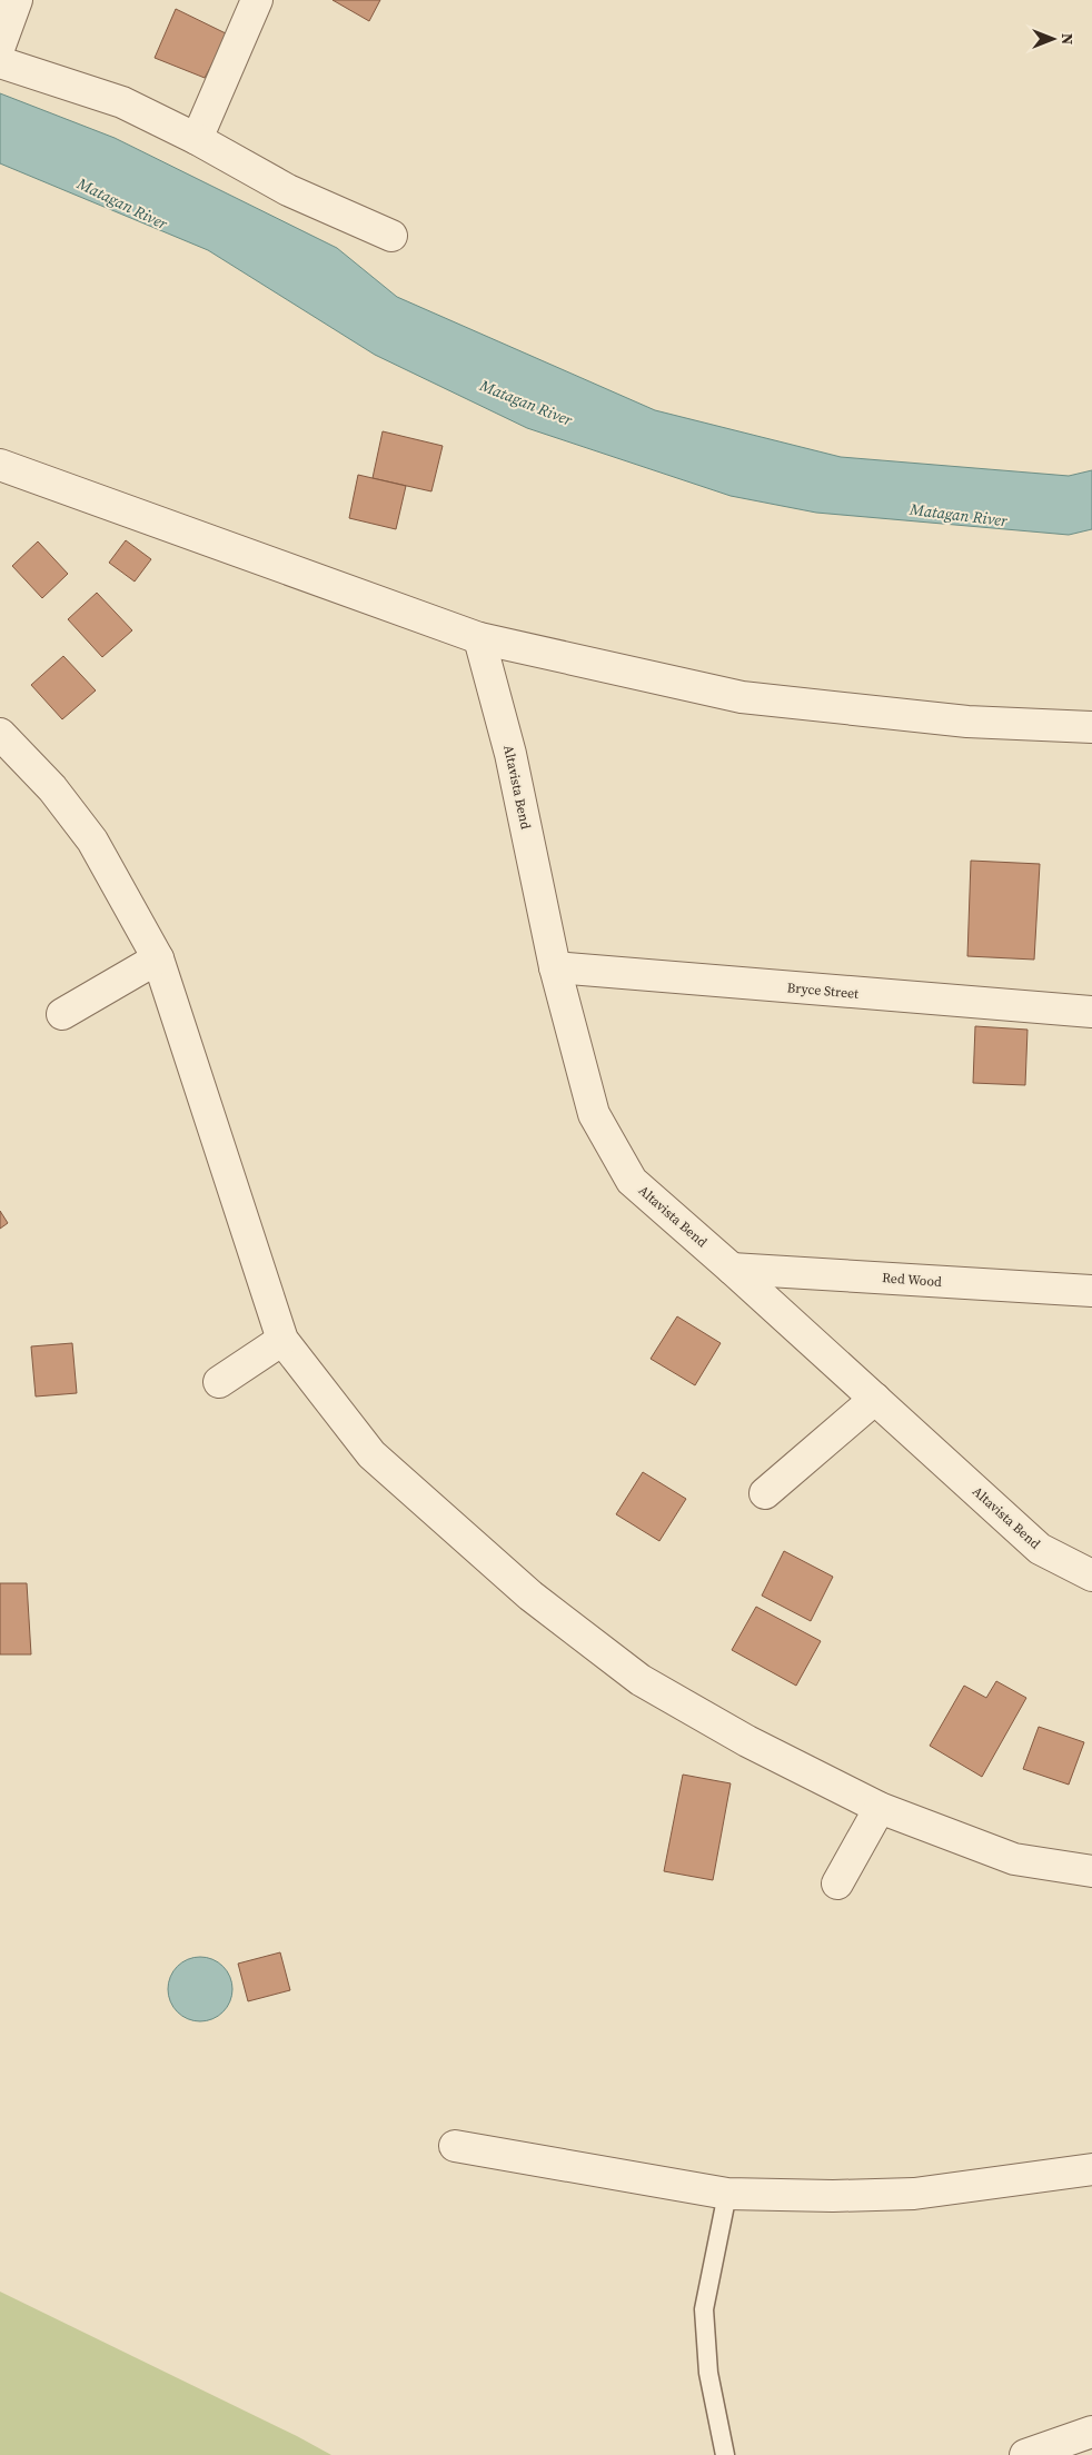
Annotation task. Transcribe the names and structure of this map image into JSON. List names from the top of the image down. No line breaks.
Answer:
{"streets":{"street":["Altavista Bend","Bryce Street","Red Wood"]},"crossings":[["Altavista Bend","Bryce Street"],["Altavista Bend","Red Wood"]],"water":["Matagan River"],"north":"right"}
